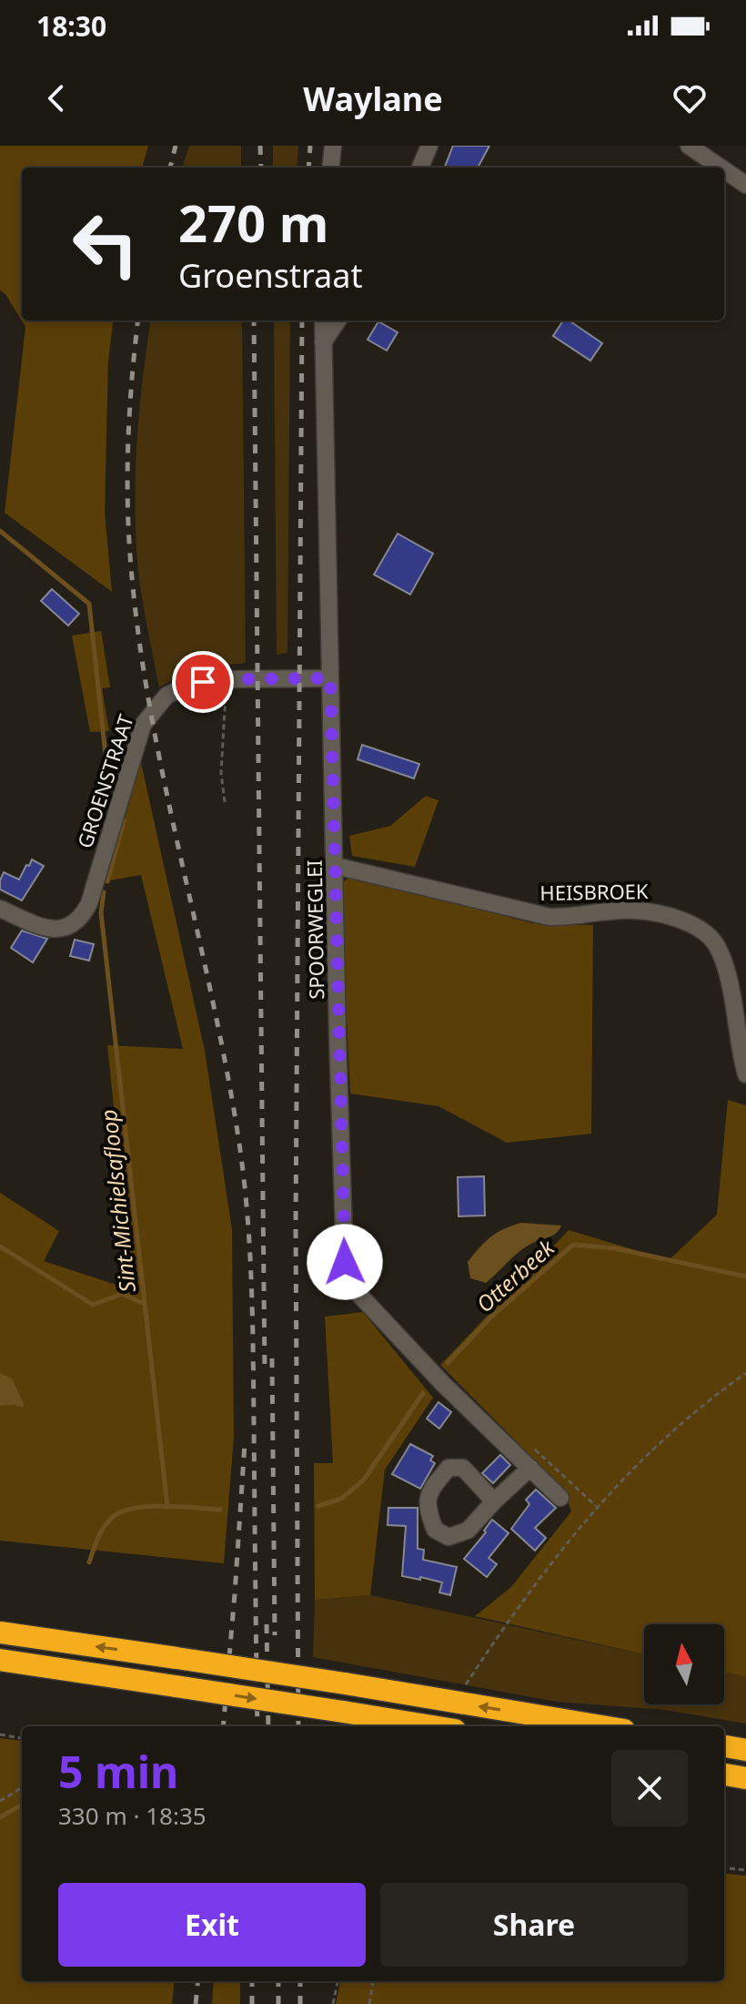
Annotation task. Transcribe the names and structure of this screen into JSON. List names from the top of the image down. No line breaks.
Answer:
{"streets":{"street":["GROENSTRAAT","HEISBROEK","SPOORWEGLEI"]},"crossings":[["GROENSTRAAT","SPOORWEGLEI"],["HEISBROEK","SPOORWEGLEI"]],"water":["Sint-Michielsafloop","Otterbeek"],"north":"top","page":{"status":"18:30","header":"Waylane","turn":["270 m","Groenstraat"],"heading":["5 min","330 m · 18:35"],"buttons":["Exit","Share"]}}
